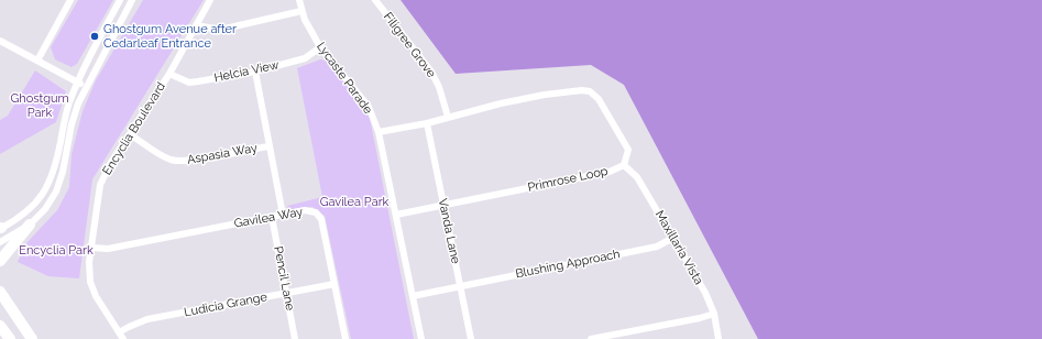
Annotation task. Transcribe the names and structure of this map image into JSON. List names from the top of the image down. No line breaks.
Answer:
{"streets":{"street":["Filigree Grove","Helcia View","Lycaste Parade","Encyclia Boulevard","Aspasia Way","Primrose Loop","Gavilea Way","Vanda Lane","Maxillaria Vista","Blushing Approach","Pencil Lane","Ludicia Grange"]},"crossings":[["Filigree Grove","Primrose Loop"],["Helcia View","Lycaste Parade"],["Helcia View","Encyclia Boulevard"],["Lycaste Parade","Primrose Loop"],["Lycaste Parade","Blushing Approach"],["Encyclia Boulevard","Aspasia Way"],["Encyclia Boulevard","Gavilea Way"],["Encyclia Boulevard","Ludicia Grange"],["Primrose Loop","Vanda Lane"],["Primrose Loop","Maxillaria Vista"],["Gavilea Way","Pencil Lane"],["Gavilea Way","Ludicia Grange"],["Vanda Lane","Blushing Approach"],["Maxillaria Vista","Blushing Approach"],["Pencil Lane","Ludicia Grange"]],"parks":["Ghostgum Park","Gavilea Park","Encyclia Park"],"places":["Ghostgum Avenue after Cedarleaf Entrance"]}
